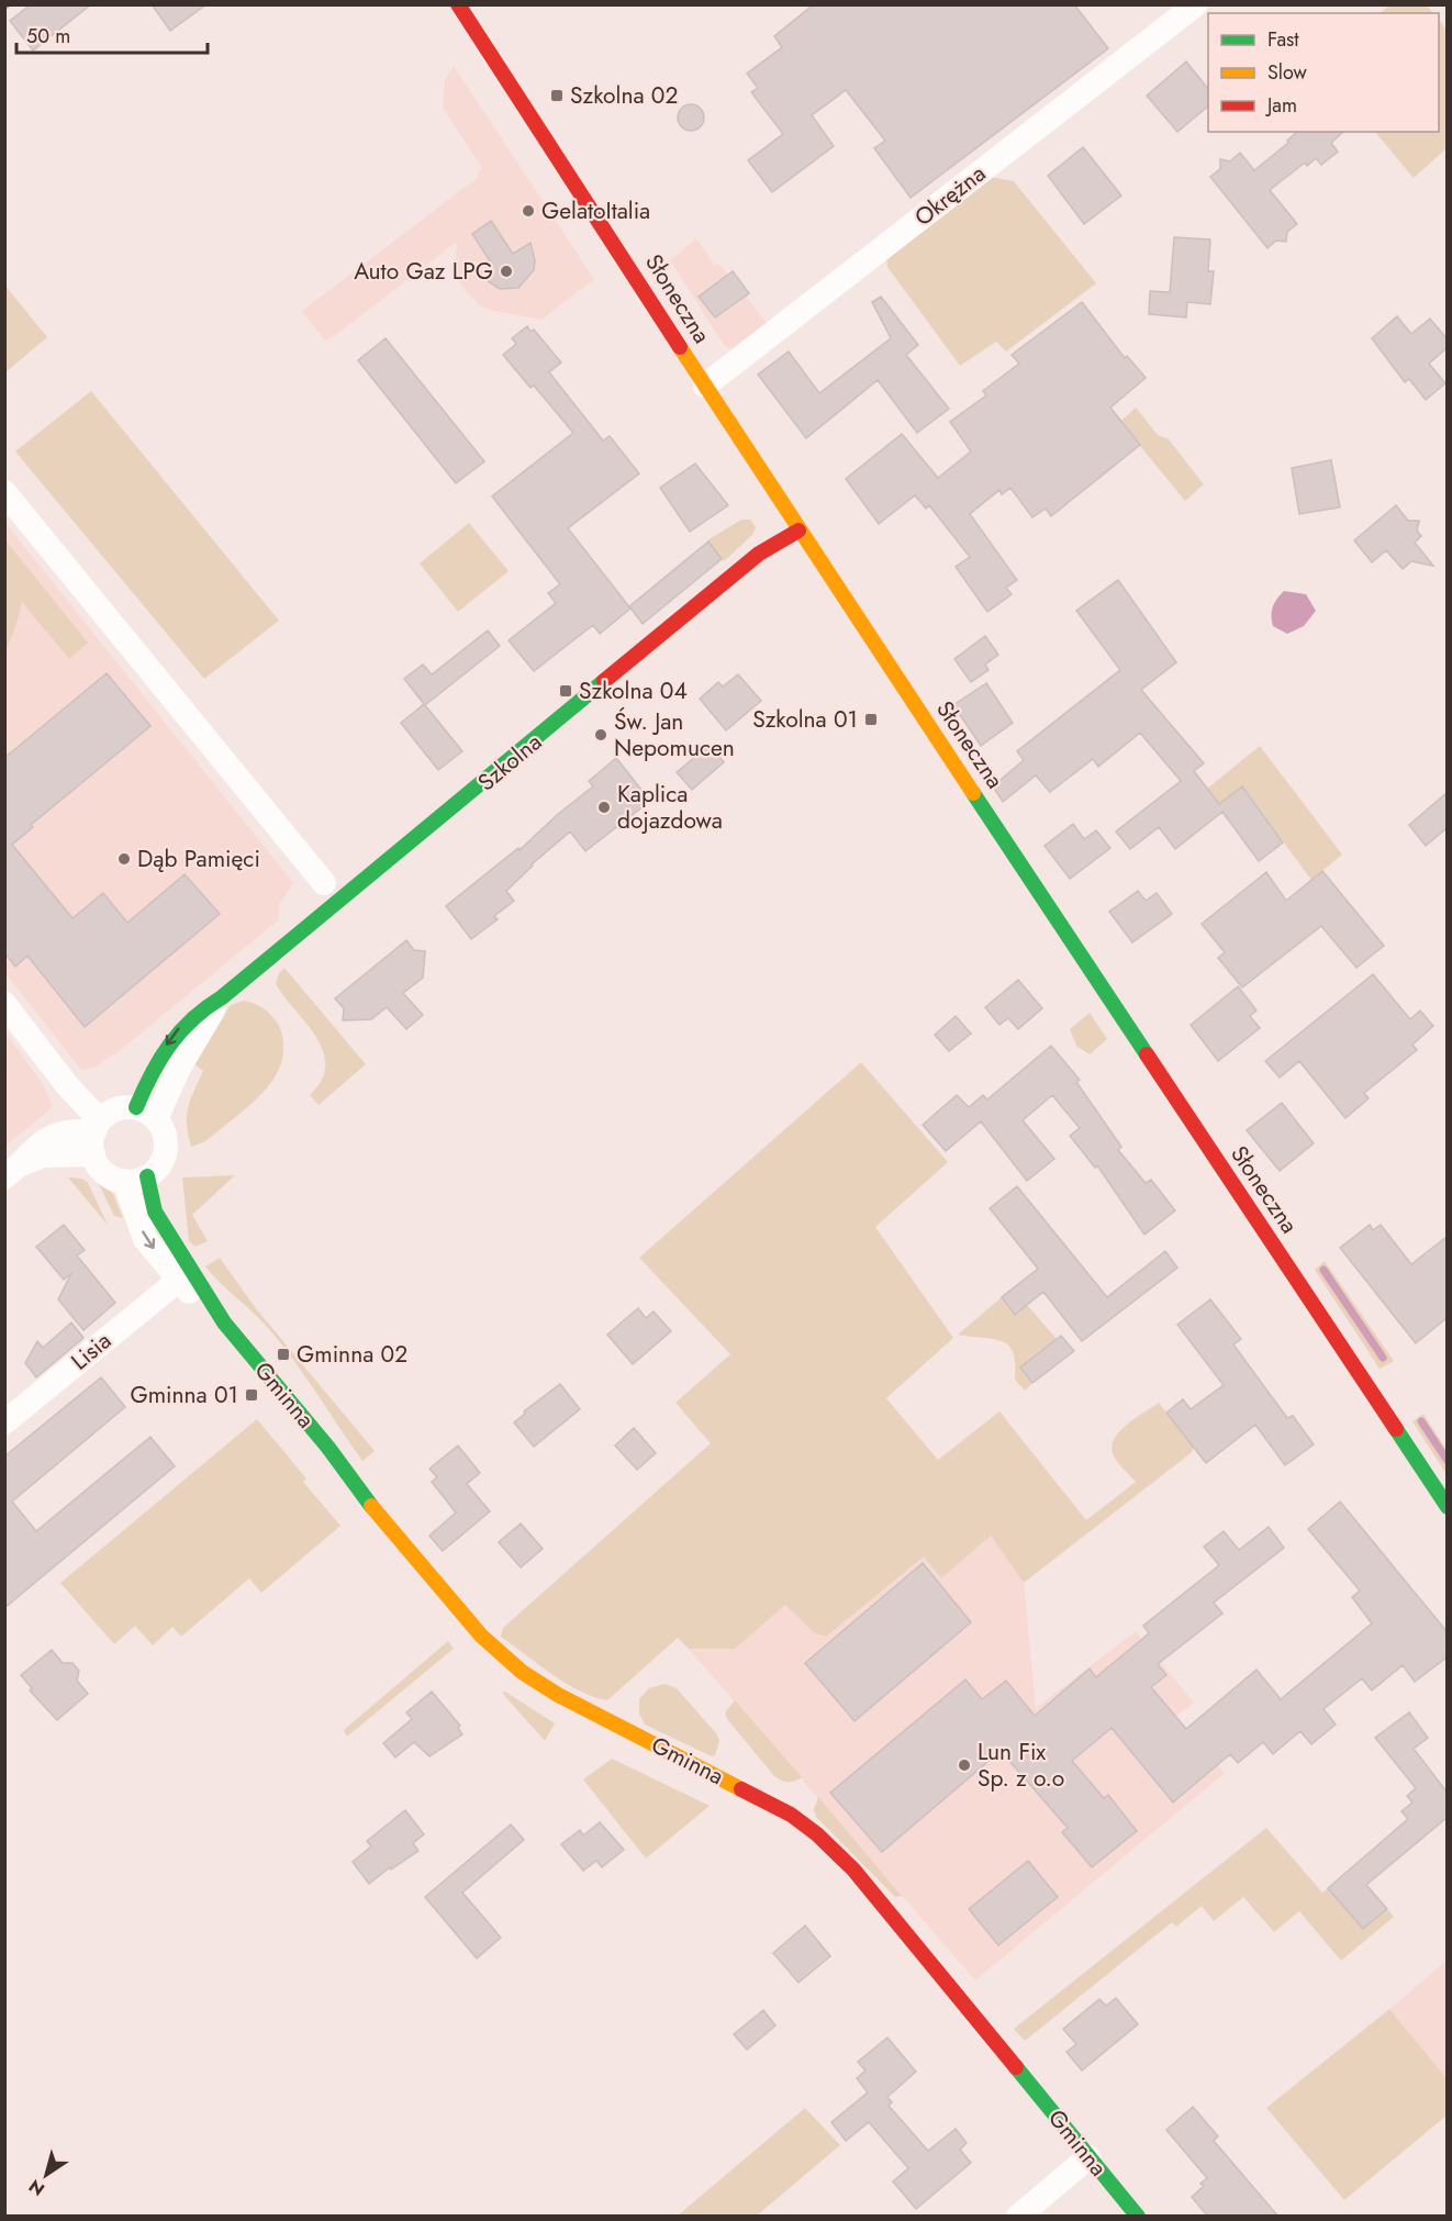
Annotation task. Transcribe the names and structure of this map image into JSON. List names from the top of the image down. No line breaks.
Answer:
{"streets":{"street":["Okrężna","Słoneczna","Szkolna","Lisia","Gminna"]},"crossings":[["Okrężna","Słoneczna"],["Słoneczna","Szkolna"],["Szkolna","Gminna"],["Lisia","Gminna"]],"places":{"transit":["Szkolna 02","Szkolna 04","Szkolna 01","Gminna 02","Gminna 01"],"other":["GelatoItalia","Auto Gaz LPG","Św. Jan Nepomucen","Kaplica dojazdowa","Dąb Pamięci","Lun Fix Sp. z o.o"]},"legend":["Fast","Slow","Jam"],"scale_bar":"50 m","north":"bottom left"}
